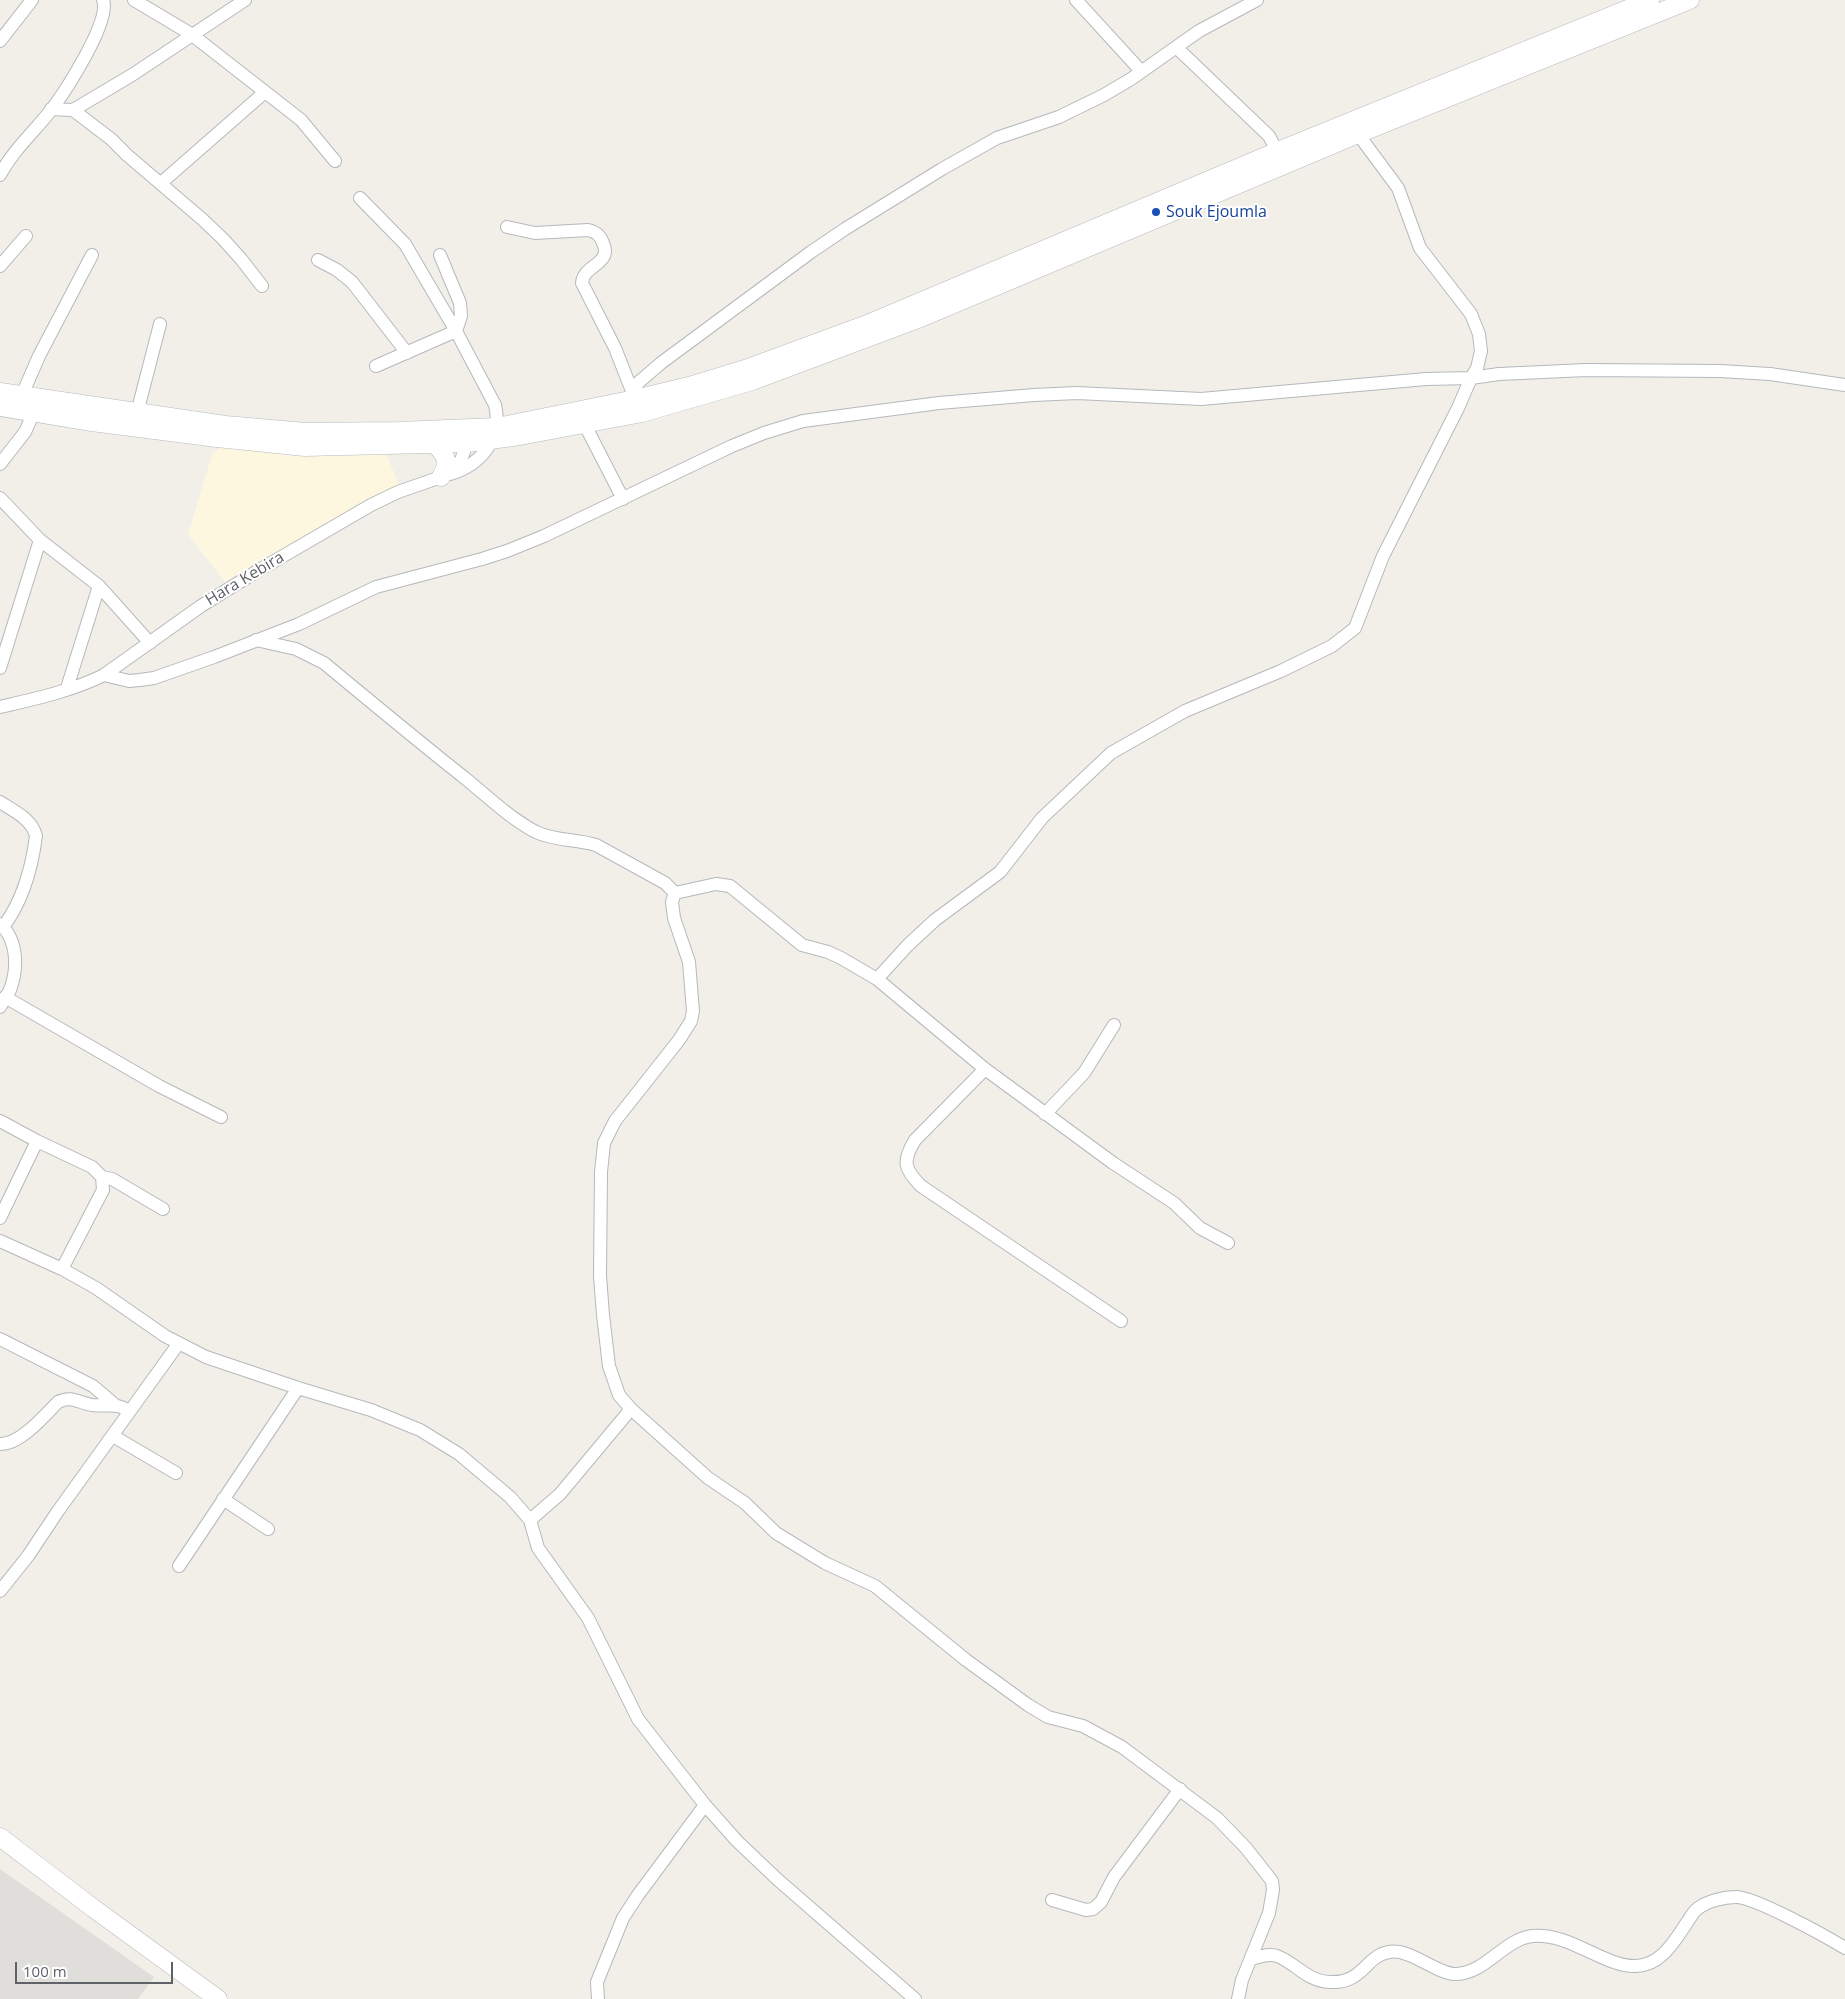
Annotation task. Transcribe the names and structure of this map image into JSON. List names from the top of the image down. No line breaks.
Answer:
{"streets":{"street":["Hara Kebira"]},"places":["Souk Ejoumla"],"scale_bar":"100 m"}
